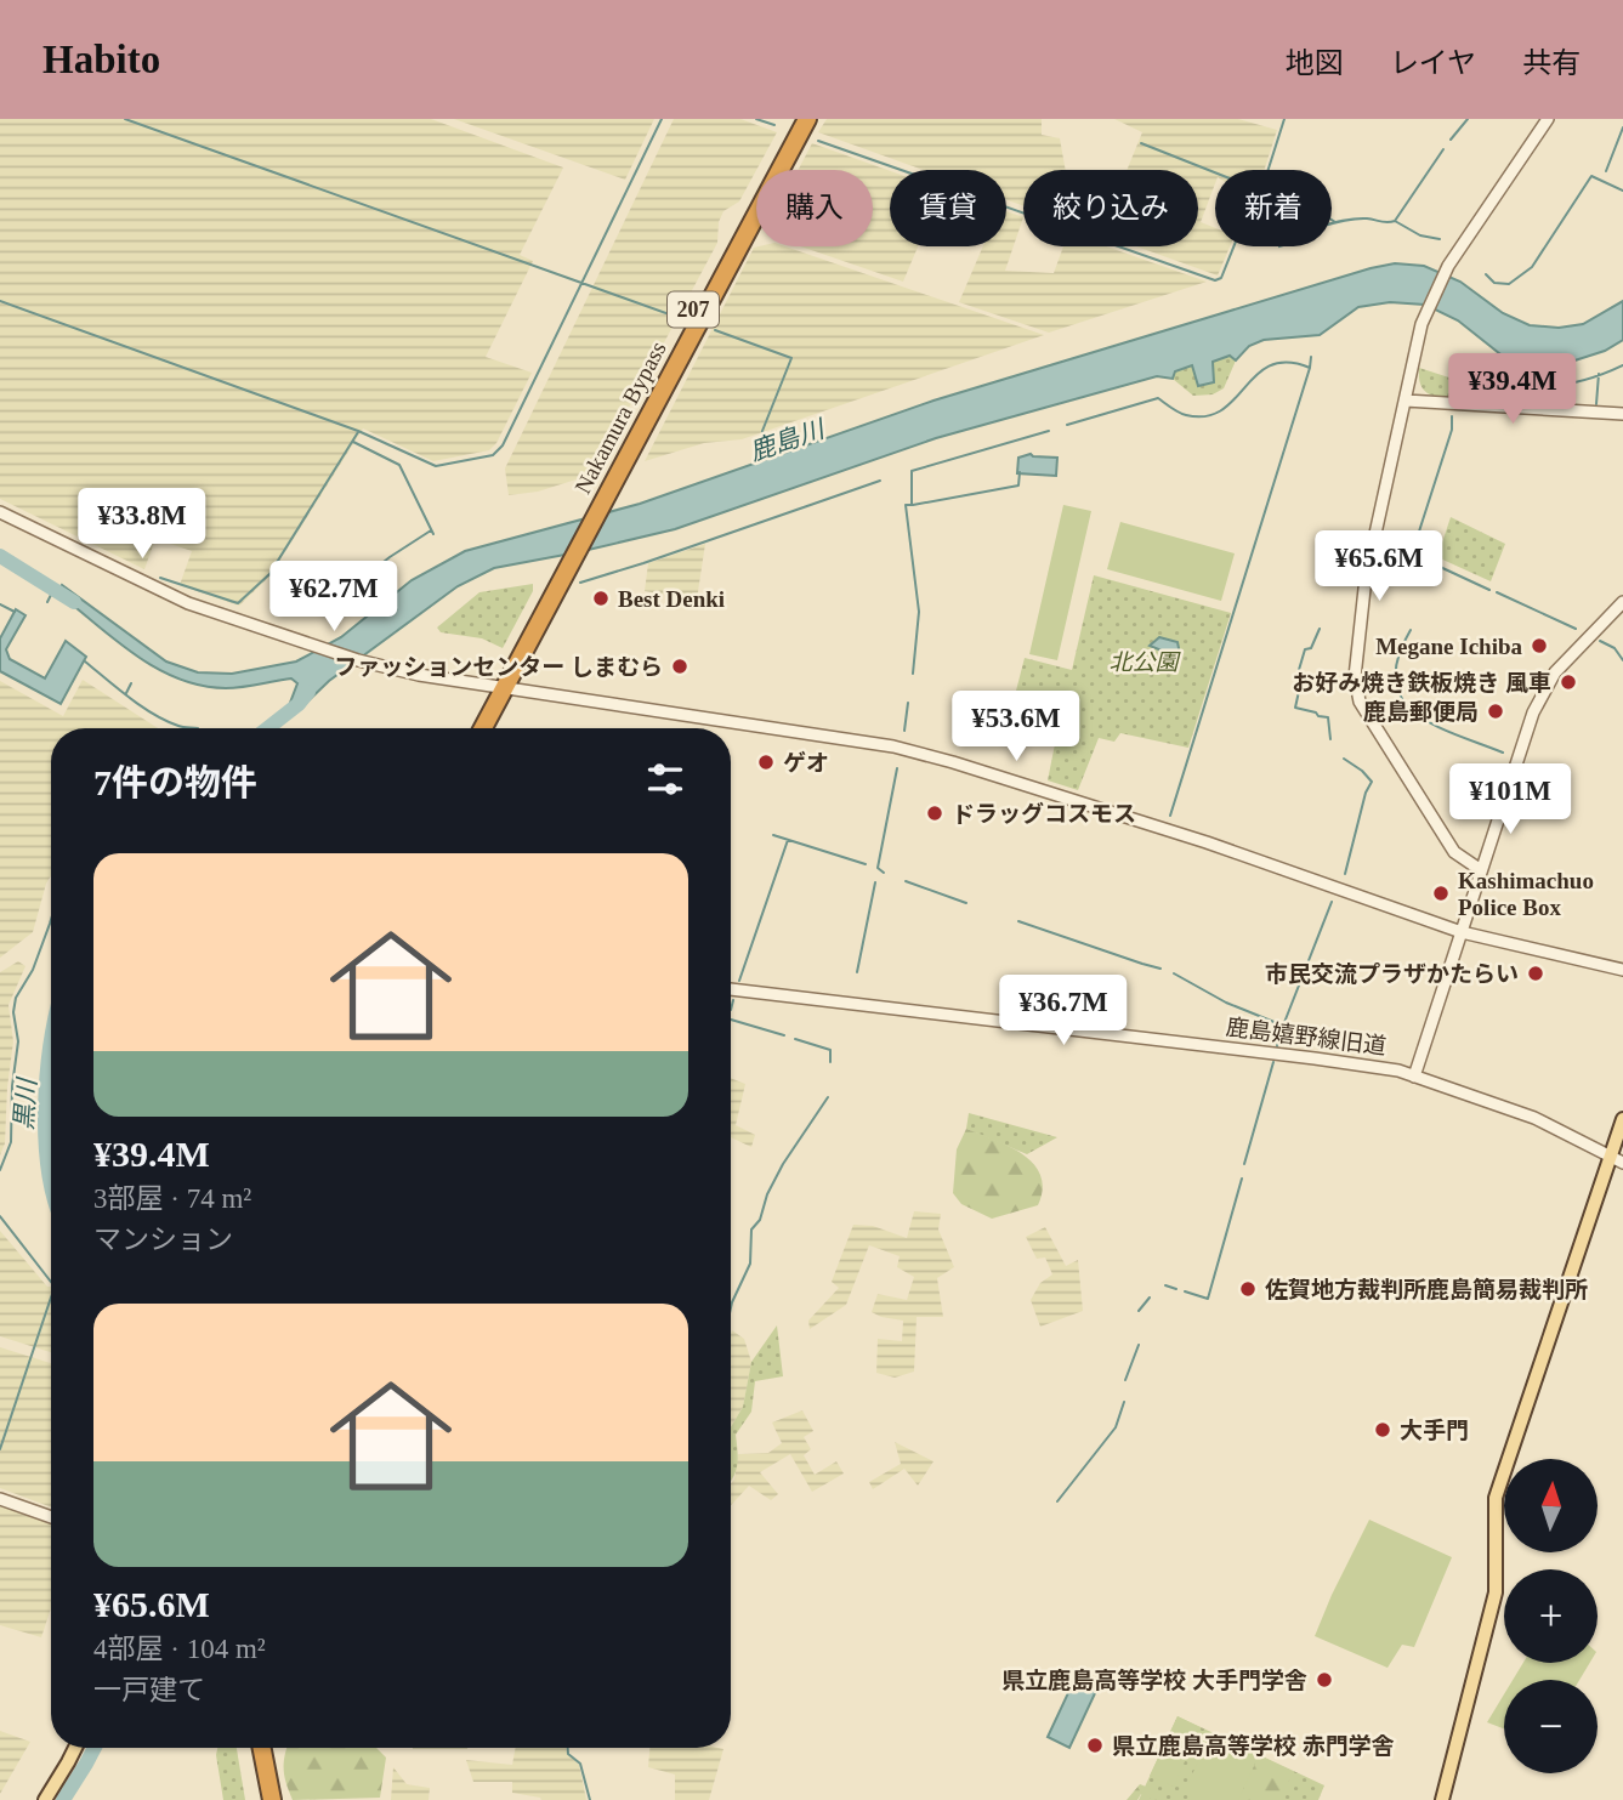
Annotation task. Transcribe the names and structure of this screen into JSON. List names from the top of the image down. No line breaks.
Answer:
{"streets":{"highway":["207","Nakamura Bypass"],"street":["鹿島嬉野線旧道"]},"water":["鹿島川","黒川"],"parks":["北公園"],"places":["Best Denki","Megane Ichiba","ファッションセンター しまむら","お好み焼き鉄板焼き 風車","鹿島郵便局","ゲオ","ドラッグコスモス","Kashimachuo Police Box","市民交流プラザかたらい","佐賀地方裁判所鹿島簡易裁判所","大手門","県立鹿島高等学校 大手門学舎","県立鹿島高等学校 赤門学舎"],"north":"top","page":{"header":"Habito","nav":["地図","レイヤ","共有"],"chip":["購入","賃貸","絞り込み","新着"],"price":["¥39.4M","¥33.8M","¥65.6M","¥62.7M","¥53.6M","¥101M","¥36.7M"],"heading":"7件の物件","list":[{"name":"¥39.4M","note":"3部屋 · 74 m² · マンション"},{"name":"¥65.6M","note":"4部屋 · 104 m² · 一戸建て"}],"map_buttons":["+","−"]}}
